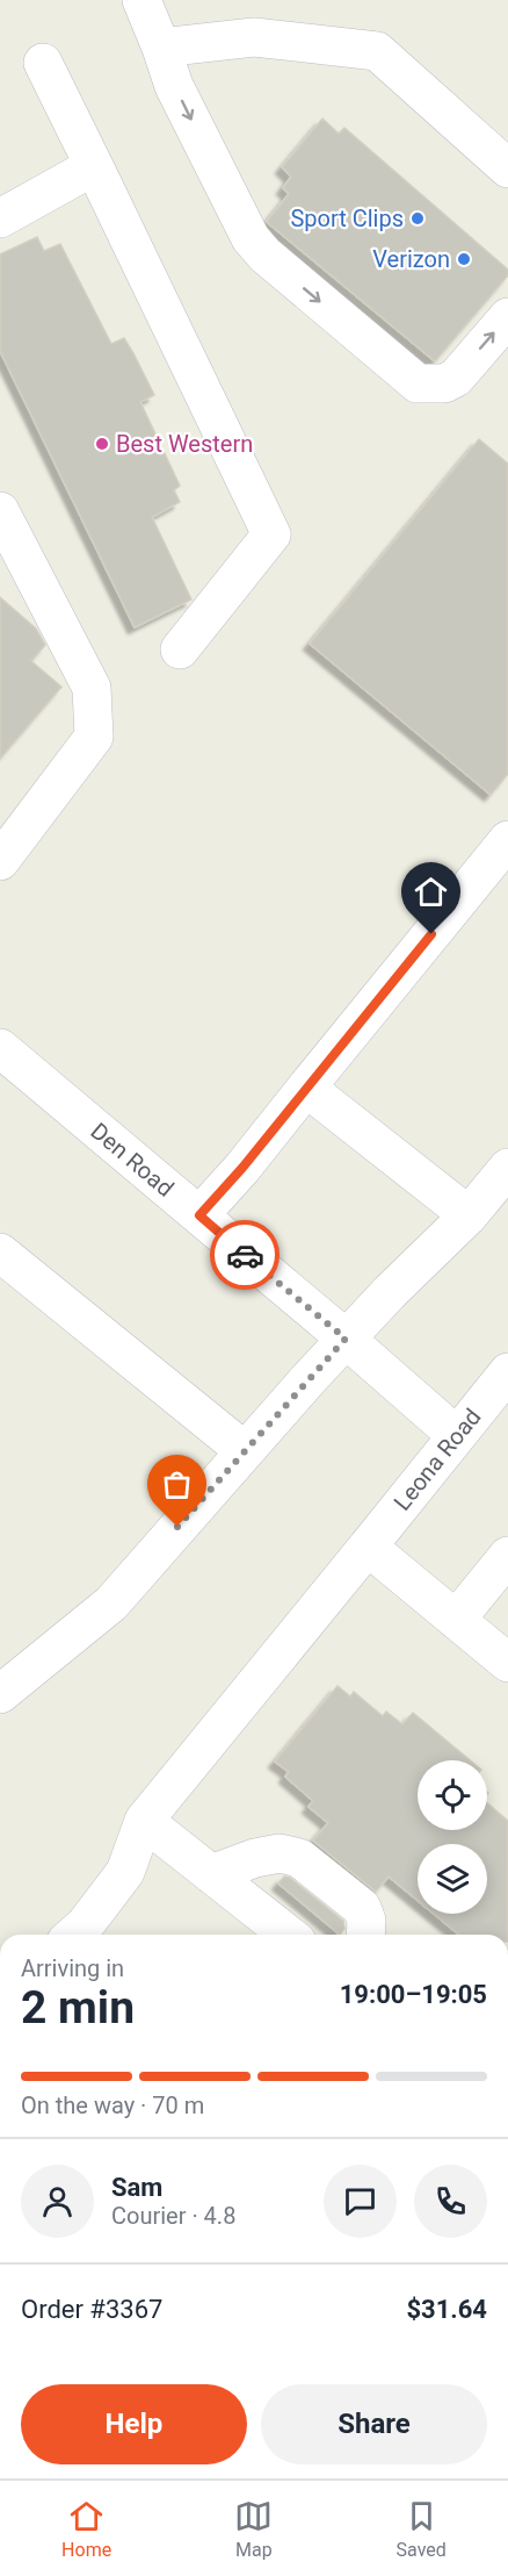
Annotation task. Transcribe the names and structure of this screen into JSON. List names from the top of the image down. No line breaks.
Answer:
{"streets":{"street":["Den Road","Leona Road"]},"crossings":[["Den Road","Leona Road"]],"places":["Sport Clips","Verizon","Best Western"],"page":{"heading":["2 min","Arriving in","19:00–19:05"],"panel":["Sam","Courier · 4.8","Order #3367","$31.64"],"bar":"On the way · 70 m","buttons":["Help","Share"],"tabs":["Home","Map","Saved"]}}
